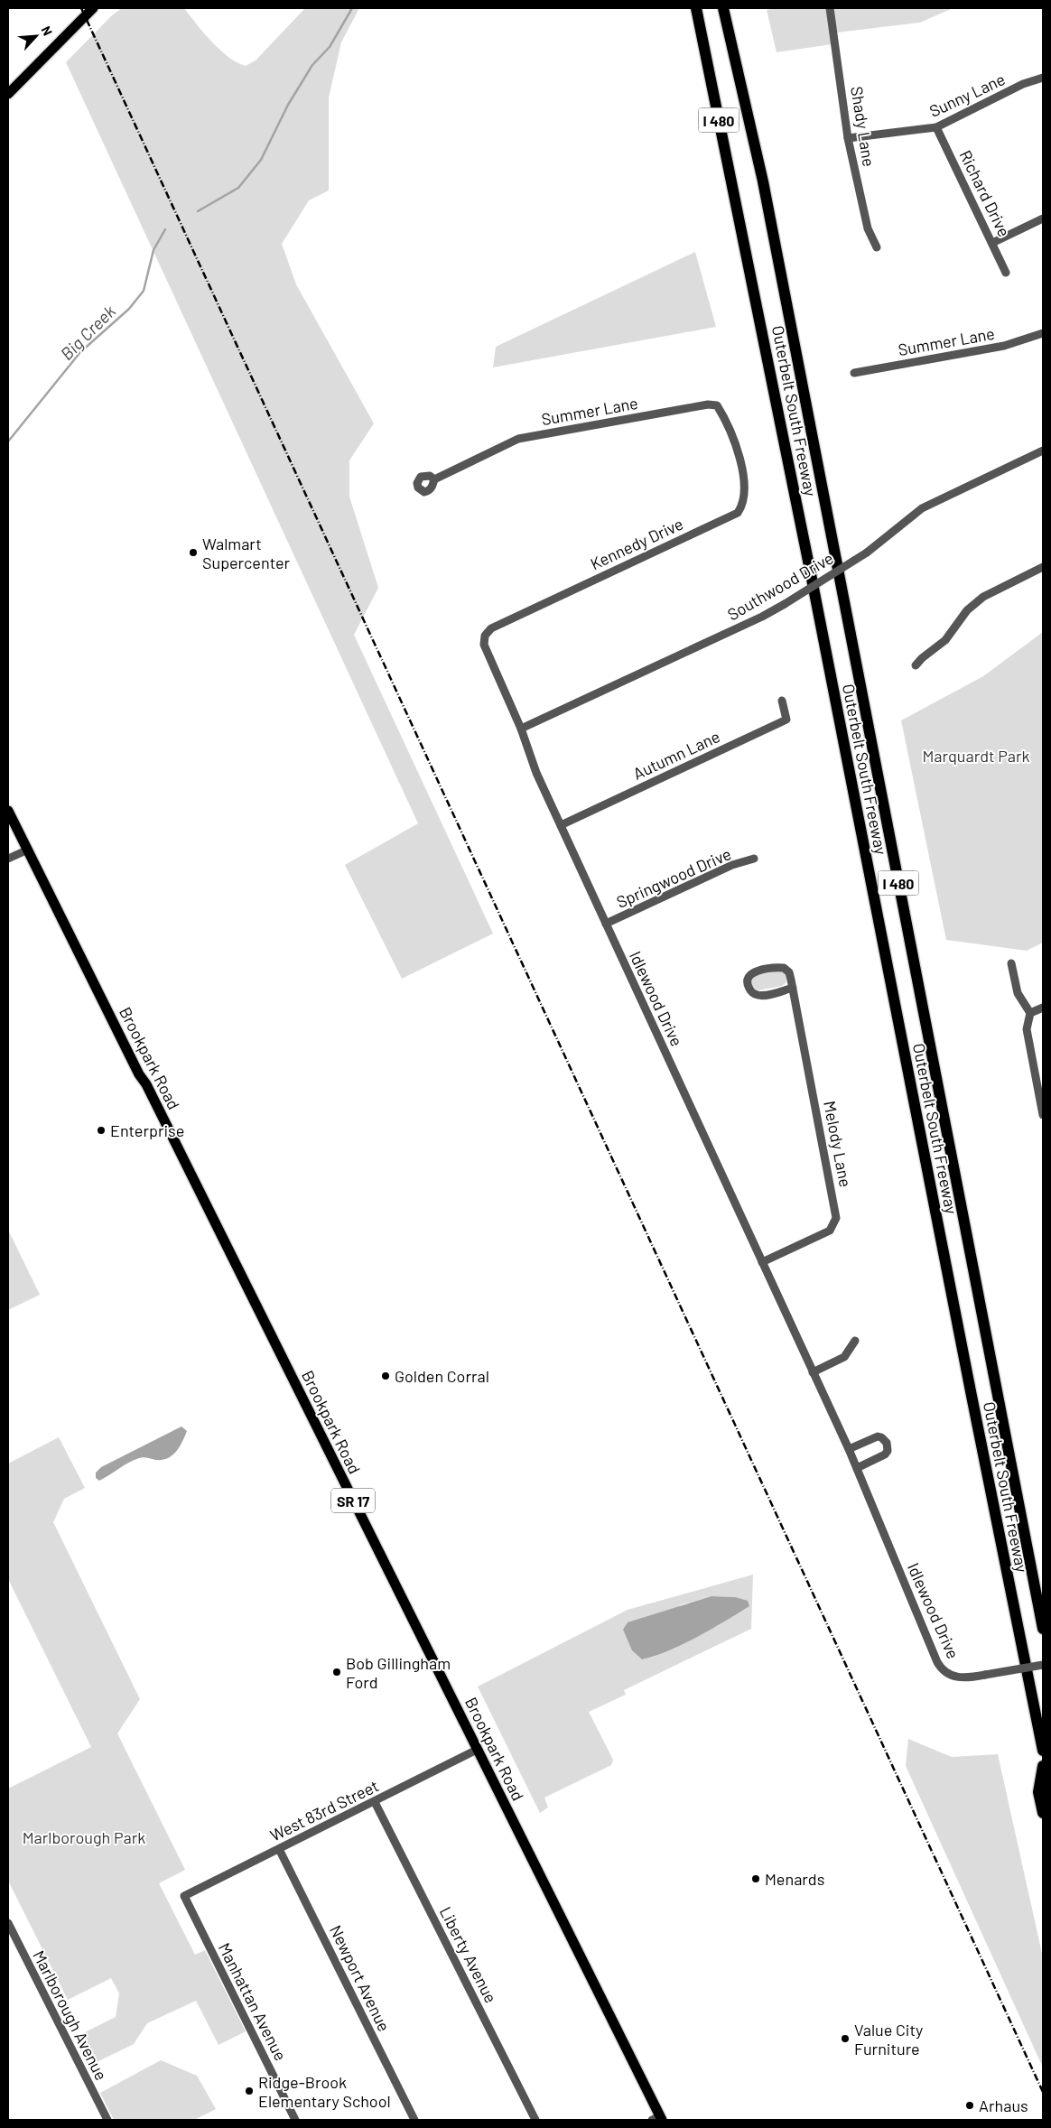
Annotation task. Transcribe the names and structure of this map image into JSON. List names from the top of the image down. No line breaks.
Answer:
{"streets":{"highway":["I 480","Outerbelt South Freeway"],"main road":["Brookpark Road","SR 17"],"street":["Sunny Lane","Shady Lane","Richard Drive","Summer Lane","Kennedy Drive","Southwood Drive","Autumn Lane","Springwood Drive","Idlewood Drive","Melody Lane","West 83rd Street","Liberty Avenue","Newport Avenue","Manhattan Avenue","Marlborough Avenue"]},"crossings":[["Sunny Lane","Shady Lane"],["Sunny Lane","Richard Drive"],["Summer Lane","Kennedy Drive"],["Kennedy Drive","Idlewood Drive"],["Southwood Drive","Idlewood Drive"],["Autumn Lane","Idlewood Drive"],["Springwood Drive","Idlewood Drive"],["Idlewood Drive","Melody Lane"],["Brookpark Road","West 83rd Street"],["West 83rd Street","Liberty Avenue"],["West 83rd Street","Newport Avenue"],["West 83rd Street","Manhattan Avenue"]],"water":["Big Creek"],"parks":["Marquardt Park","Marlborough Park"],"places":["Walmart Supercenter","Enterprise","Golden Corral","Bob Gillingham Ford","Menards","Value City Furniture","Ridge-Brook Elementary School","Arhaus"],"north":"top right"}
